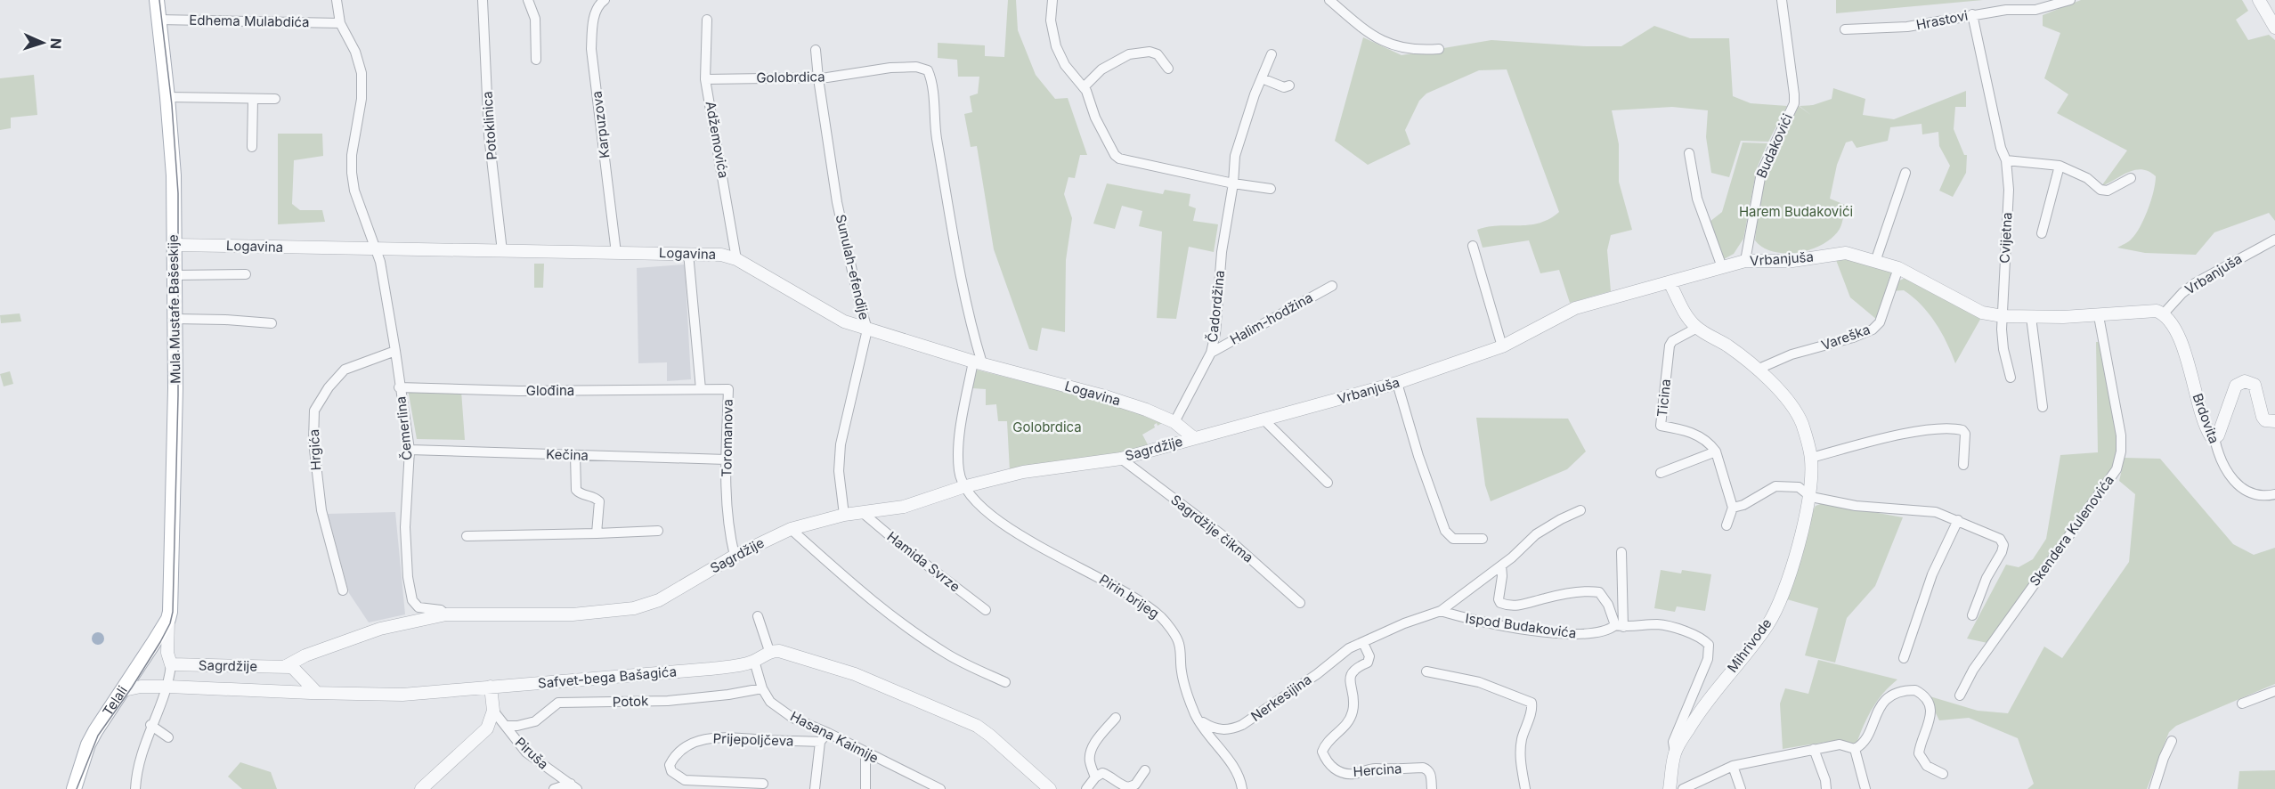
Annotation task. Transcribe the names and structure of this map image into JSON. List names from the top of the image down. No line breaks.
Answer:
{"streets":{"main road":["Mula Mustafe Bašeskije","Telali"],"street":["Hrastovi","Edhema Mulabdića","Golobrdica","Karpuzova","Potoklinica","Adžemovića","Budakovići","Cvijetna","Logavina","Vrbanjuša","Sunulah-efendije","Čadordžina","Halim-hodžina","Vareška","Glođina","Ticina","Brdovita","Čemerlina","Toromanova","Sagrdžije","Hrgića","Kečina","Sagrdžije čikma","Skendera Kulenovića","Hamida Svrze","Pirin brijeg","Ispod Budakovića","Mihrivode","Safvet-bega Bašagića","Nerkesijina","Potok","Hasana Kaimije","Prijepoljčeva","Piruša","Hercina"]},"crossings":[["Hrastovi","Cvijetna"],["Edhema Mulabdića","Mula Mustafe Bašeskije"],["Edhema Mulabdića","Čemerlina"],["Golobrdica","Adžemovića"],["Golobrdica","Logavina"],["Golobrdica","Sunulah-efendije"],["Karpuzova","Logavina"],["Potoklinica","Logavina"],["Adžemovića","Logavina"],["Budakovići","Vrbanjuša"],["Cvijetna","Vrbanjuša"],["Logavina","Vrbanjuša"],["Logavina","Sunulah-efendije"],["Logavina","Čadordžina"],["Logavina","Mula Mustafe Bašeskije"],["Logavina","Čemerlina"],["Logavina","Sagrdžije"],["Vrbanjuša","Vareška"],["Vrbanjuša","Brdovita"],["Vrbanjuša","Sagrdžije"],["Vrbanjuša","Skendera Kulenovića"],["Vrbanjuša","Mihrivode"],["Sunulah-efendije","Sagrdžije"],["Čadordžina","Halim-hodžina"],["Mula Mustafe Bašeskije","Telali"],["Vareška","Mihrivode"],["Glođina","Čemerlina"],["Glođina","Toromanova"],["Ticina","Mihrivode"],["Čemerlina","Sagrdžije"],["Čemerlina","Hrgića"],["Čemerlina","Kečina"],["Toromanova","Sagrdžije"],["Toromanova","Kečina"],["Sagrdžije","Sagrdžije čikma"],["Sagrdžije","Hamida Svrze"],["Sagrdžije","Pirin brijeg"],["Pirin brijeg","Nerkesijina"],["Ispod Budakovića","Mihrivode"],["Ispod Budakovića","Nerkesijina"],["Ispod Budakovića","Hercina"],["Safvet-bega Bašagića","Telali"],["Safvet-bega Bašagića","Hasana Kaimije"],["Nerkesijina","Hercina"],["Potok","Hasana Kaimije"],["Potok","Piruša"]],"parks":["Harem Budakovići","Golobrdica"],"north":"right"}
